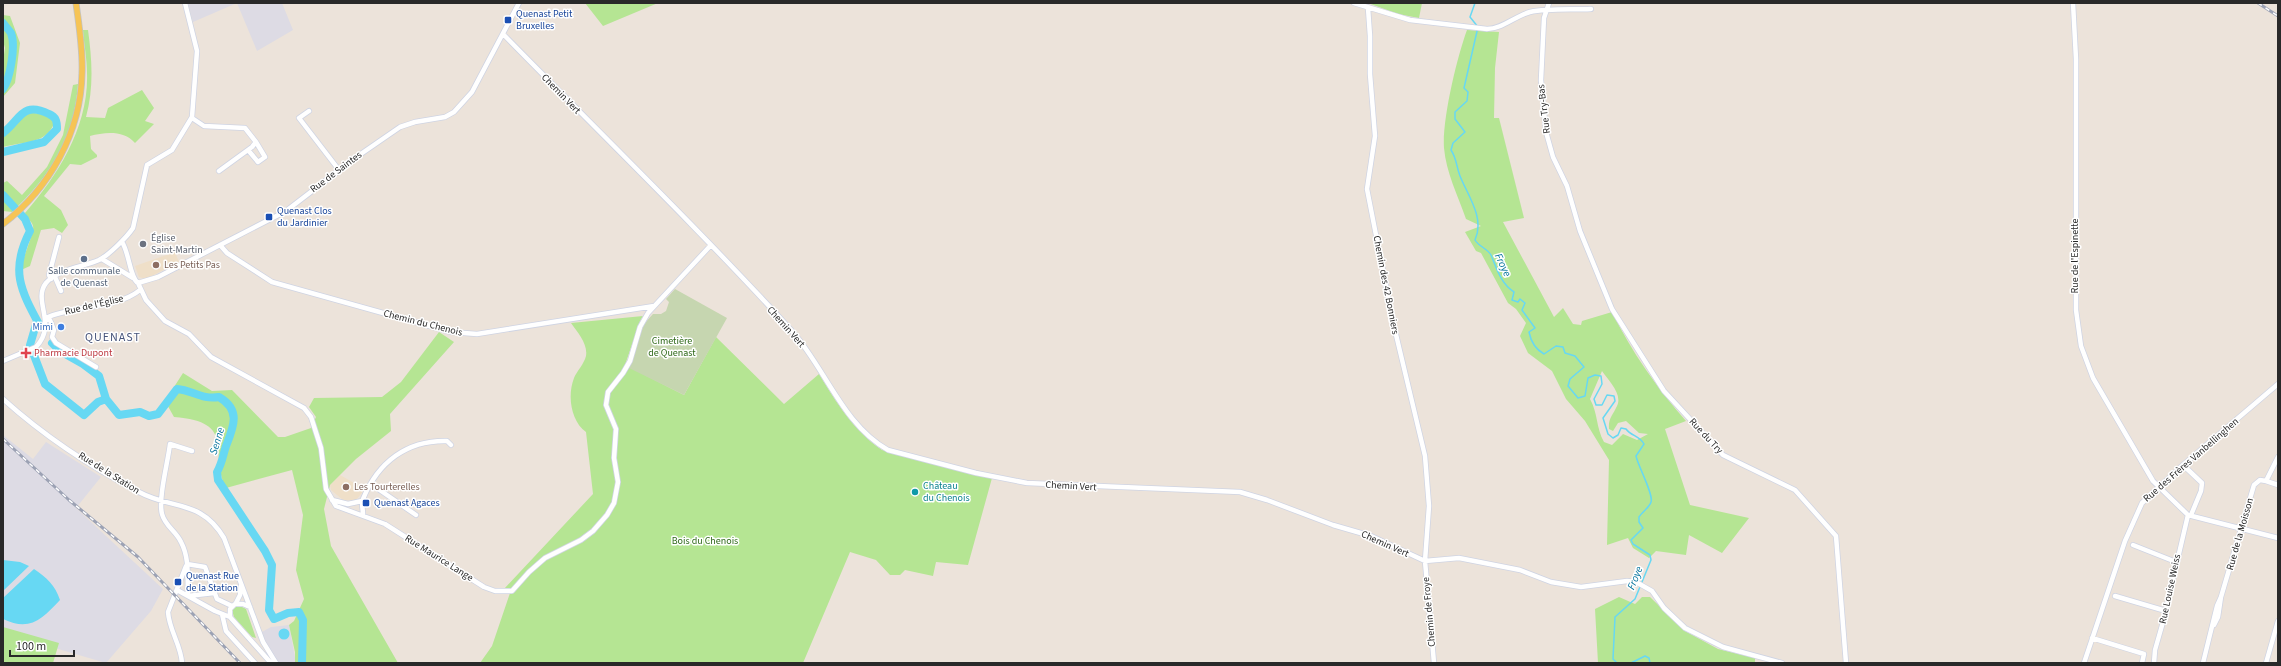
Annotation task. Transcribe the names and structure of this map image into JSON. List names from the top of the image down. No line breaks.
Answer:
{"streets":{"street":["Chemin Vert","Rue Try-Bas","Rue de Saintes","Rue de l'Espinette","Chemin des 42 Bonniers","Rue de l'Église","Chemin du Chenois","Rue du Try","Rue des Frères Vanbellinghen","Rue de la Station","Rue de la Moisson","Rue Maurice Lange","Rue Louise Weiss","Chemin de Froye"]},"crossings":[["Chemin Vert","Rue de Saintes"],["Chemin Vert","Chemin des 42 Bonniers"],["Chemin Vert","Chemin de Froye"],["Rue Try-Bas","Rue du Try"],["Rue de Saintes","Chemin du Chenois"],["Rue de l'Espinette","Rue des Frères Vanbellinghen"],["Rue de l'Espinette","Rue Louise Weiss"],["Chemin des 42 Bonniers","Chemin de Froye"],["Chemin du Chenois","Rue Maurice Lange"],["Rue des Frères Vanbellinghen","Rue Louise Weiss"]],"districts":["QUENAST"],"water":["Froye","Senne"],"parks":["Cimetière de Quenast","Bois du Chenois"],"places":{"transit":["Quenast Petit Bruxelles","Quenast Clos du Jardinier","Quenast Agaces","Quenast Rue de la Station"],"other":["Église Saint-Martin","Salle communale de Quenast","Les Petits Pas","Mimi","Les Tourterelles","Château du Chenois"],"health":["Pharmacie Dupont"]},"scale_bar":"100 m"}
